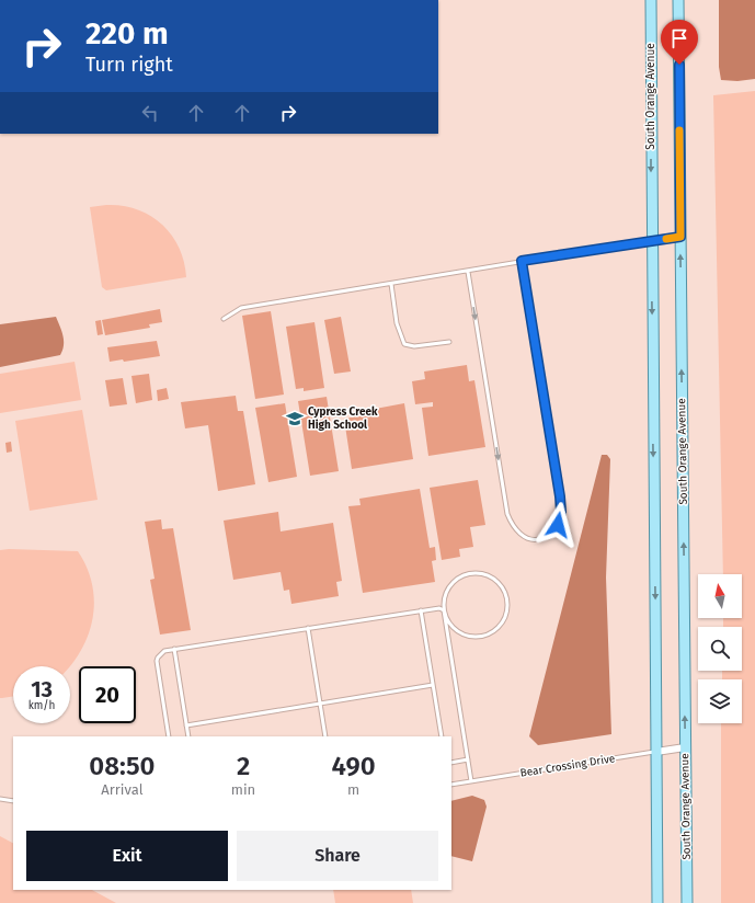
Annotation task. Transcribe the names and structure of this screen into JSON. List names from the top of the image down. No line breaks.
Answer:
{"streets":{"main road":["South Orange Avenue"],"street":["Bear Crossing Drive"]},"crossings":[["South Orange Avenue","Bear Crossing Drive"]],"places":{"school or university":["Cypress Creek High School"]},"north":"top","page":{"turn":["220 m","Turn right"],"speed":"13 km/h","limit":"20","eta":["08:50","Arrival","2","min","490","m"],"buttons":["Exit","Share"]}}
